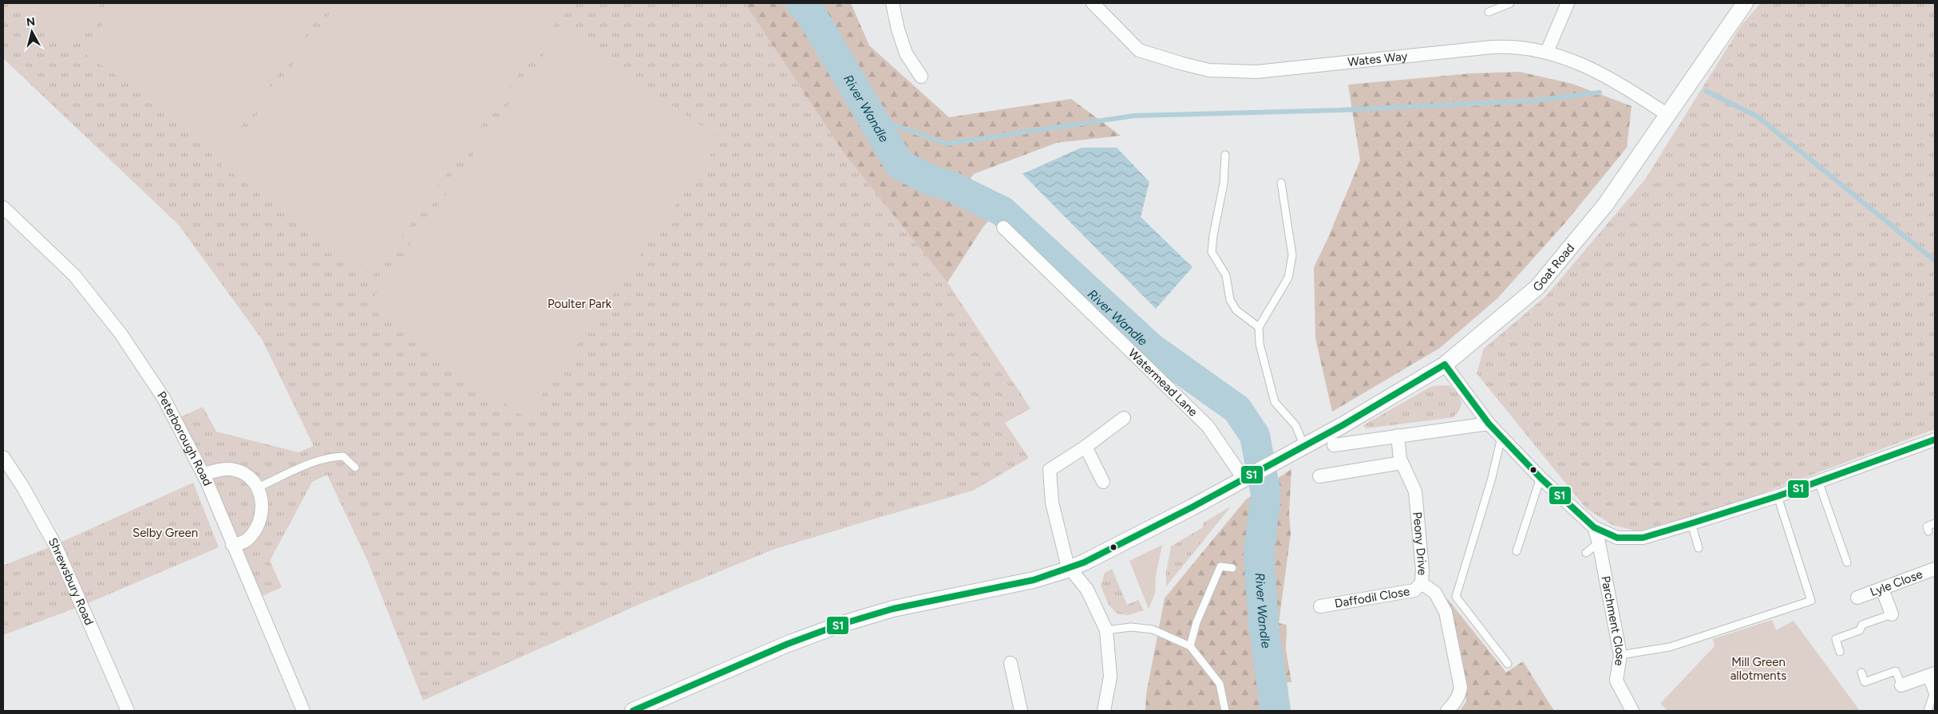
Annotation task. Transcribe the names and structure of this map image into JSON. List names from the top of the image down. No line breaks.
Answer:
{"streets":{"street":["Wates Way","Goat Road","Watermead Lane","Peterborough Road","Peony Drive","Shrewsbury Road","Lyle Close","Daffodil Close","Parchment Close"]},"crossings":[["Wates Way","Goat Road"],["Goat Road","Watermead Lane"],["Peony Drive","Daffodil Close"]],"water":["River Wandle"],"parks":["Poulter Park","Selby Green","Mill Green allotments"],"lines":["transit line S1"],"north":"top"}
